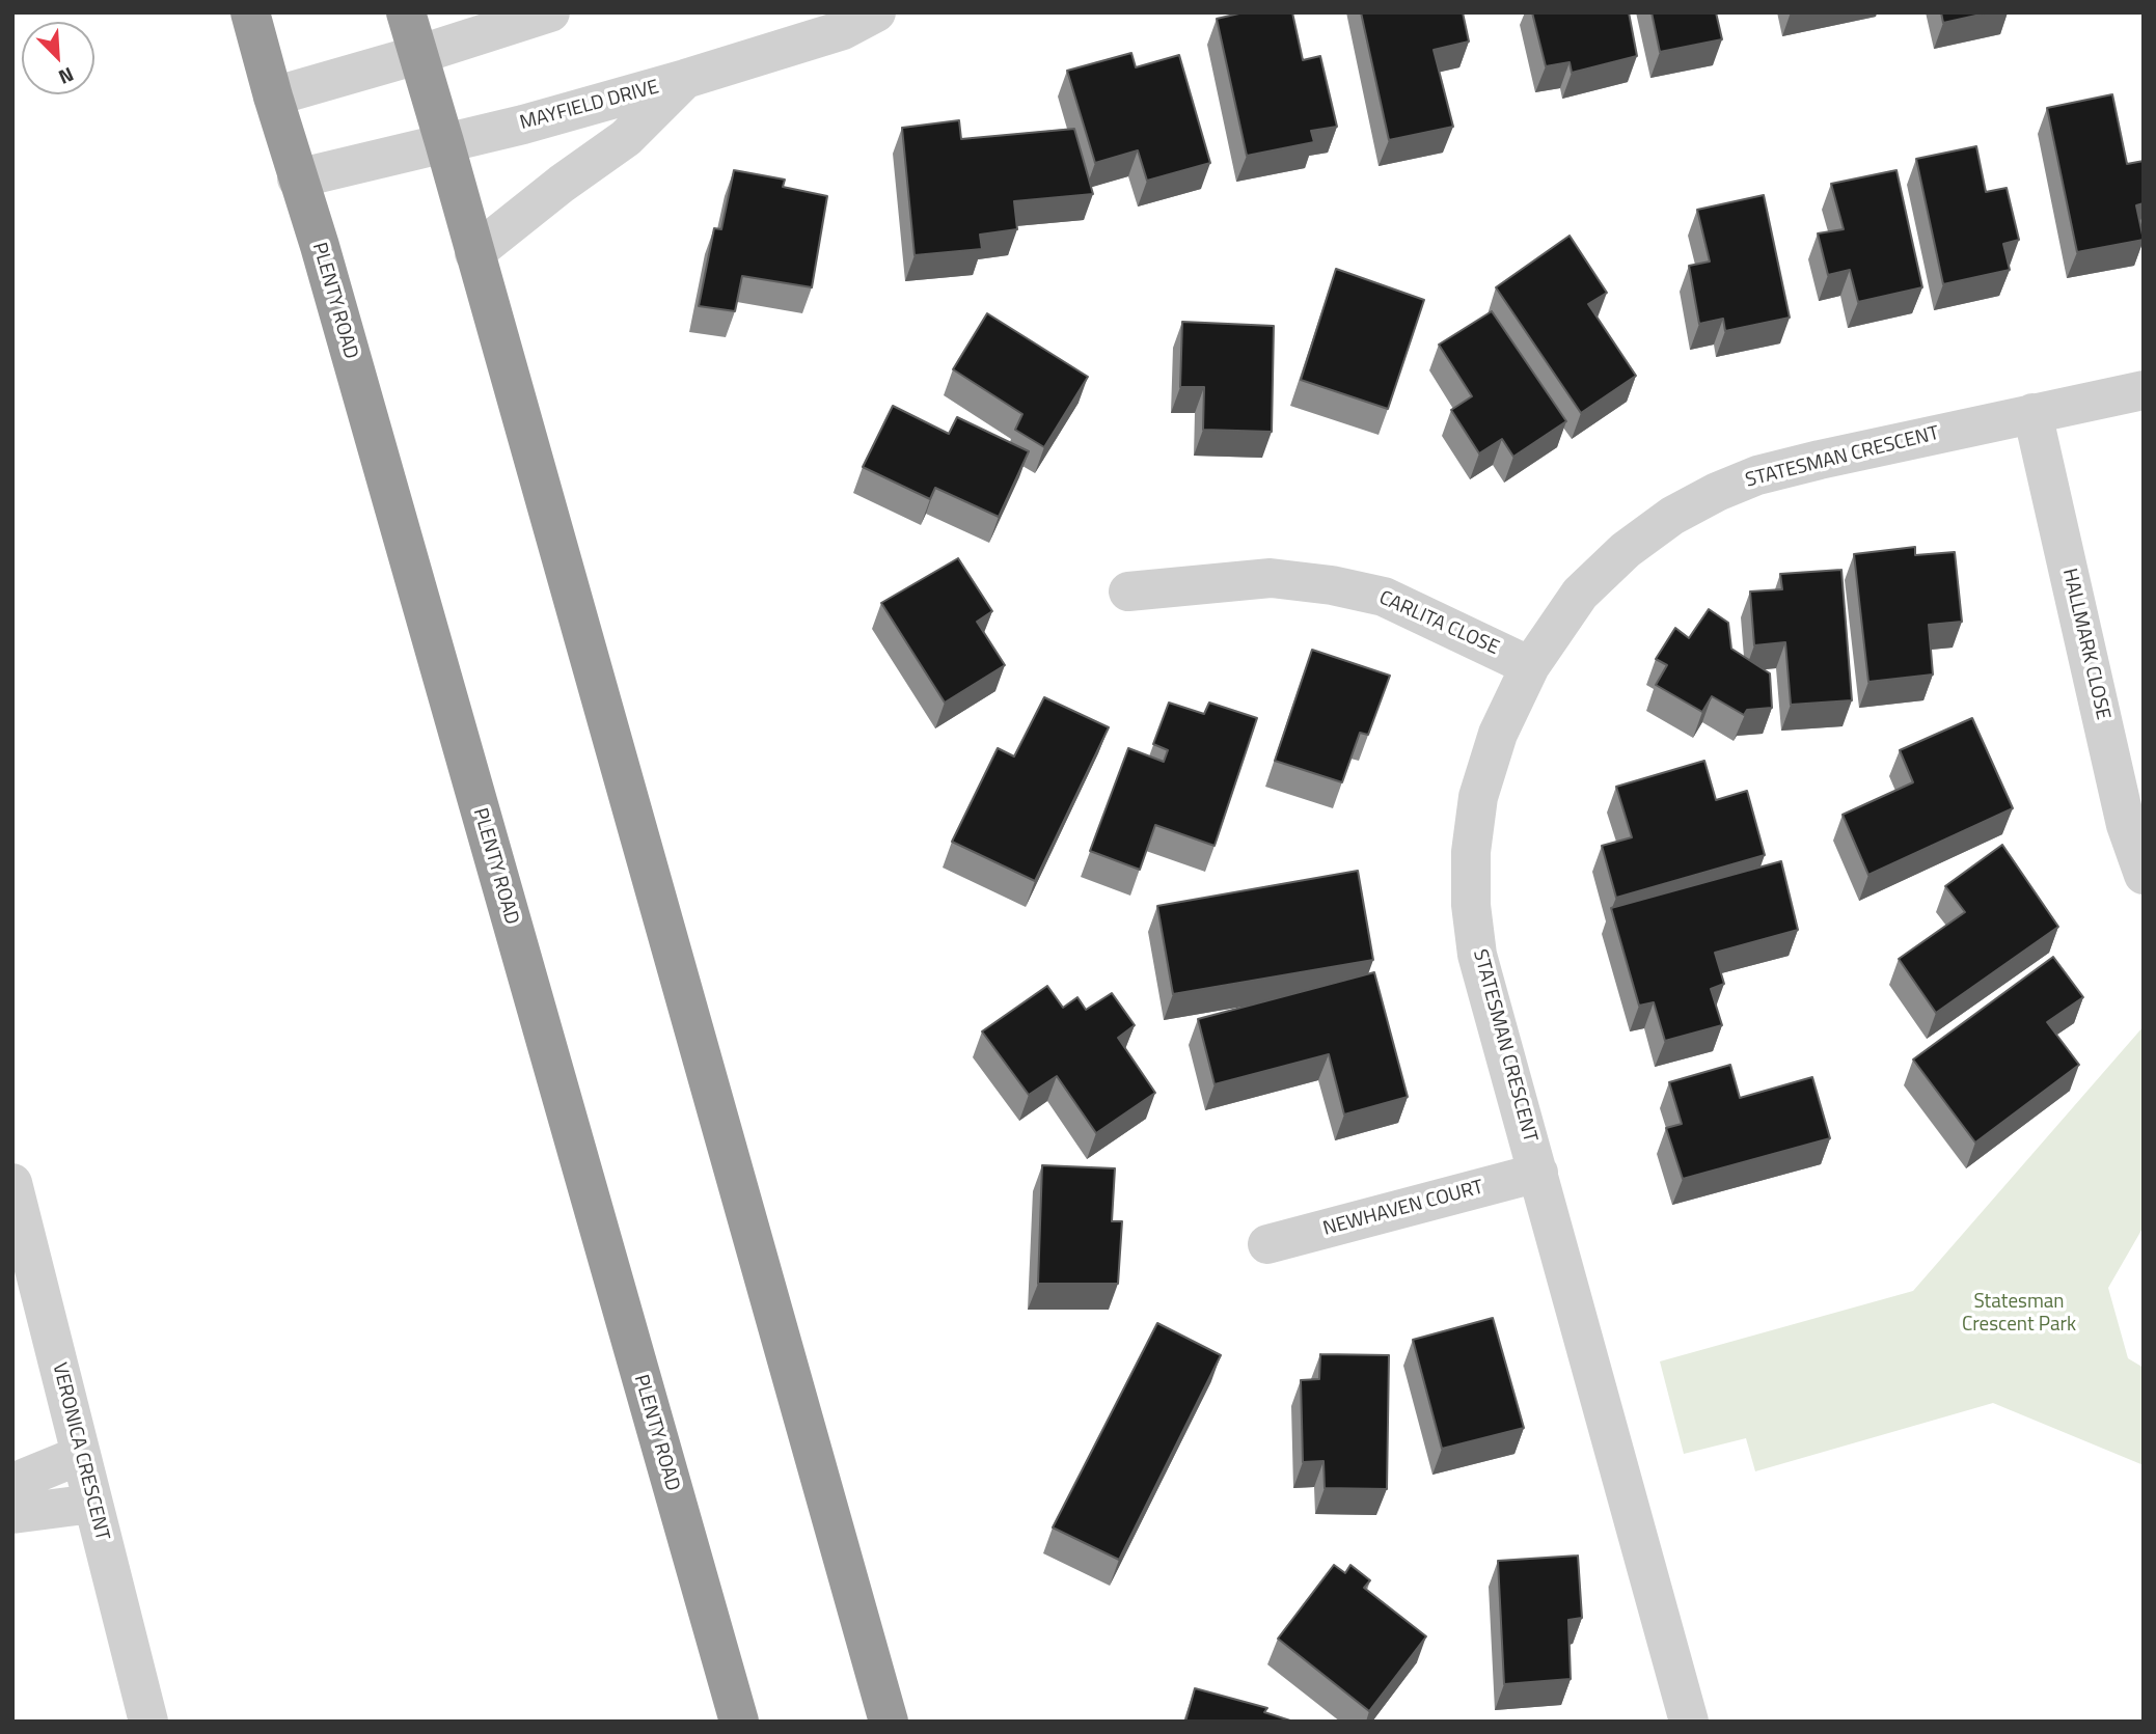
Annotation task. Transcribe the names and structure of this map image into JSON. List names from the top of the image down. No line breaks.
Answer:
{"streets":{"highway":["PLENTY ROAD"],"street":["MAYFIELD DRIVE","STATESMAN CRESCENT","CARLITA CLOSE","HALLMARK CLOSE","NEWHAVEN COURT","VERONICA CRESCENT"]},"crossings":[["MAYFIELD DRIVE","PLENTY ROAD"],["STATESMAN CRESCENT","CARLITA CLOSE"],["STATESMAN CRESCENT","HALLMARK CLOSE"],["STATESMAN CRESCENT","NEWHAVEN COURT"]],"parks":["Statesman Crescent Park"],"north":"bottom right"}
